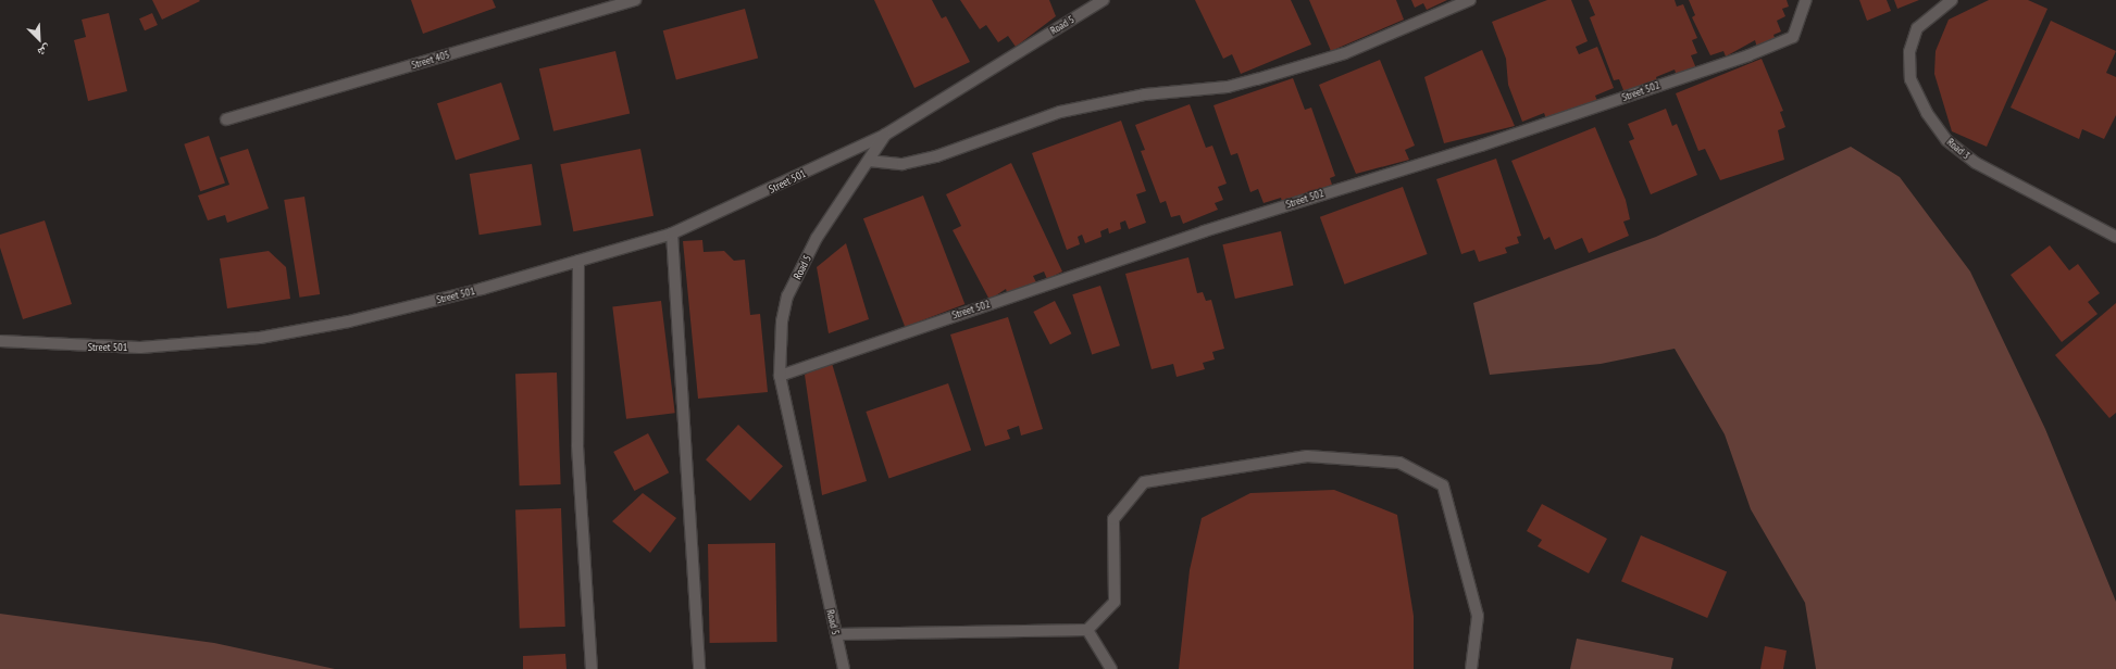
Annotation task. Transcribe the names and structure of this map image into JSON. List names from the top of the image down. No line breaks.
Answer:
{"streets":{"street":["Road 5","Street 405","Street 502","Road 3","Street 501"]},"crossings":[["Road 5","Street 502"],["Road 5","Street 501"]],"north":"bottom right"}
